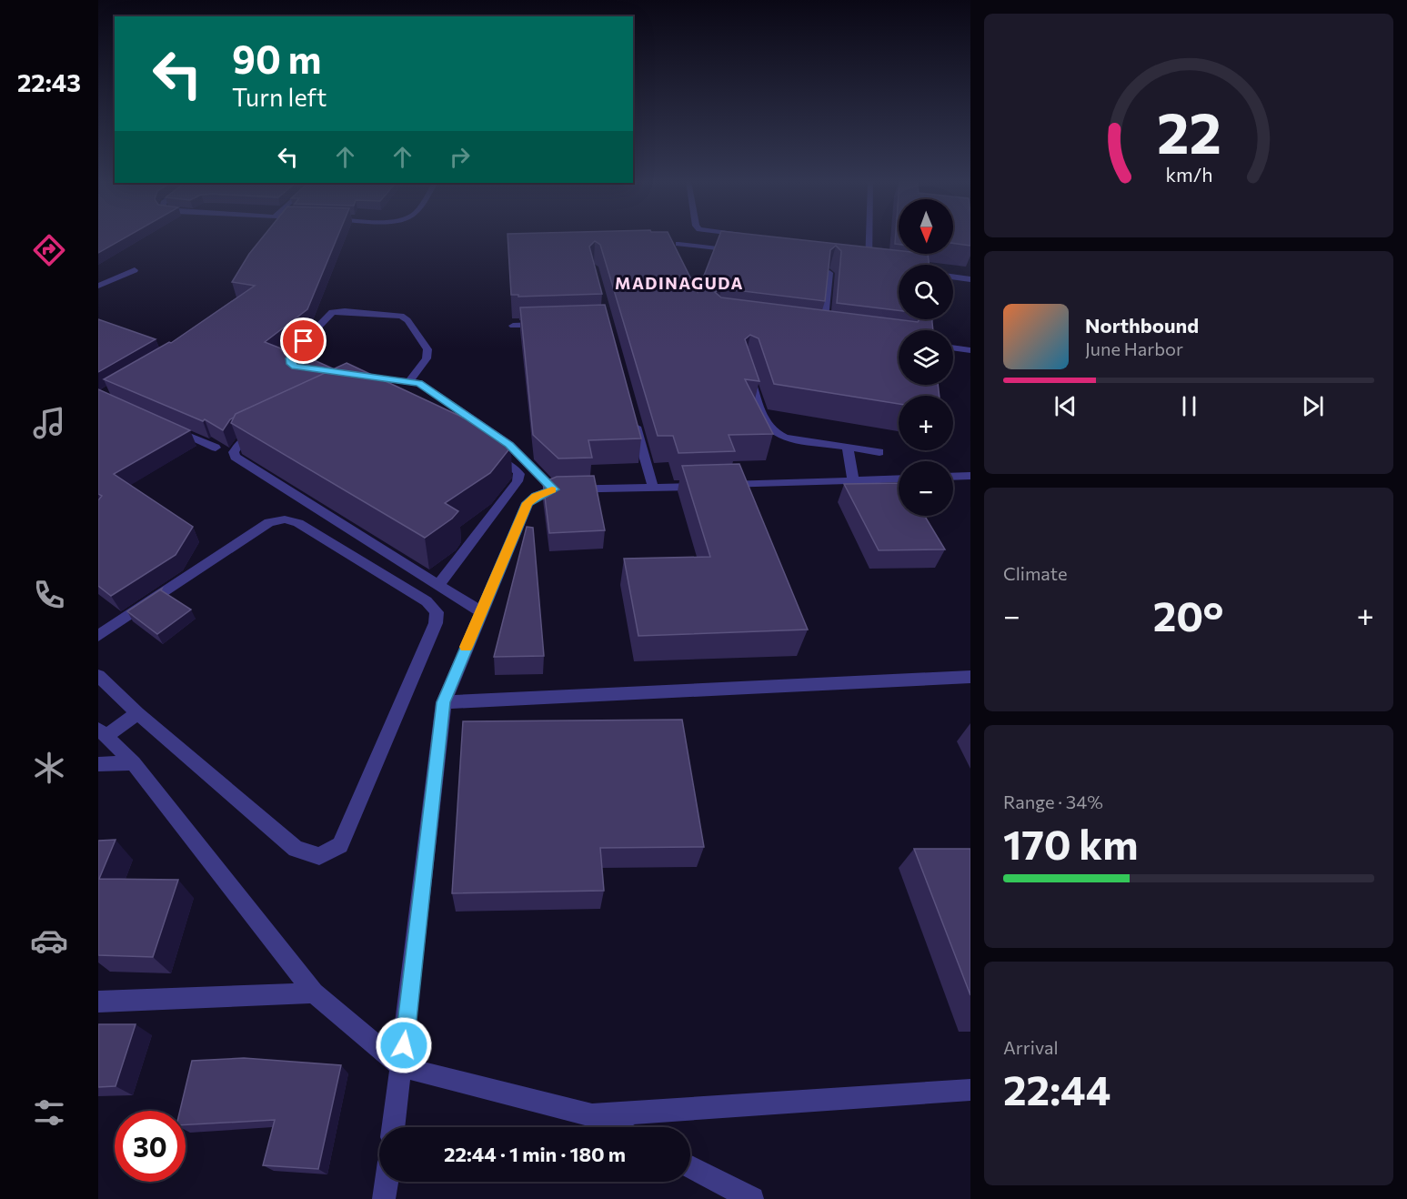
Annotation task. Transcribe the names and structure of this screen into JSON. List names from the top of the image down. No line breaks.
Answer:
{"districts":["MADINAGUDA"],"north":"bottom","page":{"tabs":"22:43","turn":["90 m","Turn left"],"map_buttons":["+","−"],"song":["Northbound","June Harbor"],"tile":["Climate",["Range · 34%","170 km"],["Arrival","22:44"]],"heat":["−","20°","+"],"limit":"30","trip":"22:44 · 1 min · 180 m","gauge":["22","km/h"]}}
